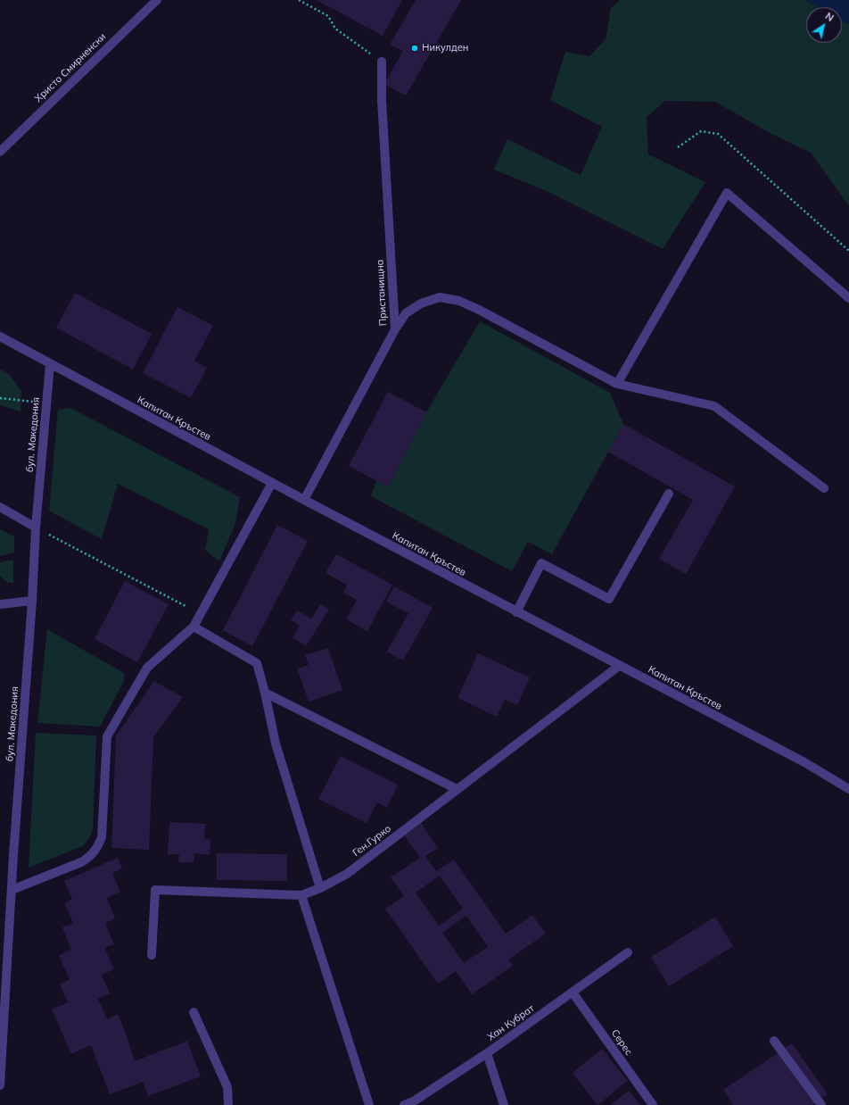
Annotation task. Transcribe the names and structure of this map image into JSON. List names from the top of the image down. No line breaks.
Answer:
{"streets":{"street":["Христо Смирненски","Пристанищна","Капитан Кръстев","бул. Македония","Ген.Гурко","Хан Кубрат","Серес"]},"crossings":[["Пристанищна","Капитан Кръстев"],["Капитан Кръстев","бул. Македония"],["Капитан Кръстев","Ген.Гурко"],["Хан Кубрат","Серес"]],"places":["Никулден"],"north":"top right"}
